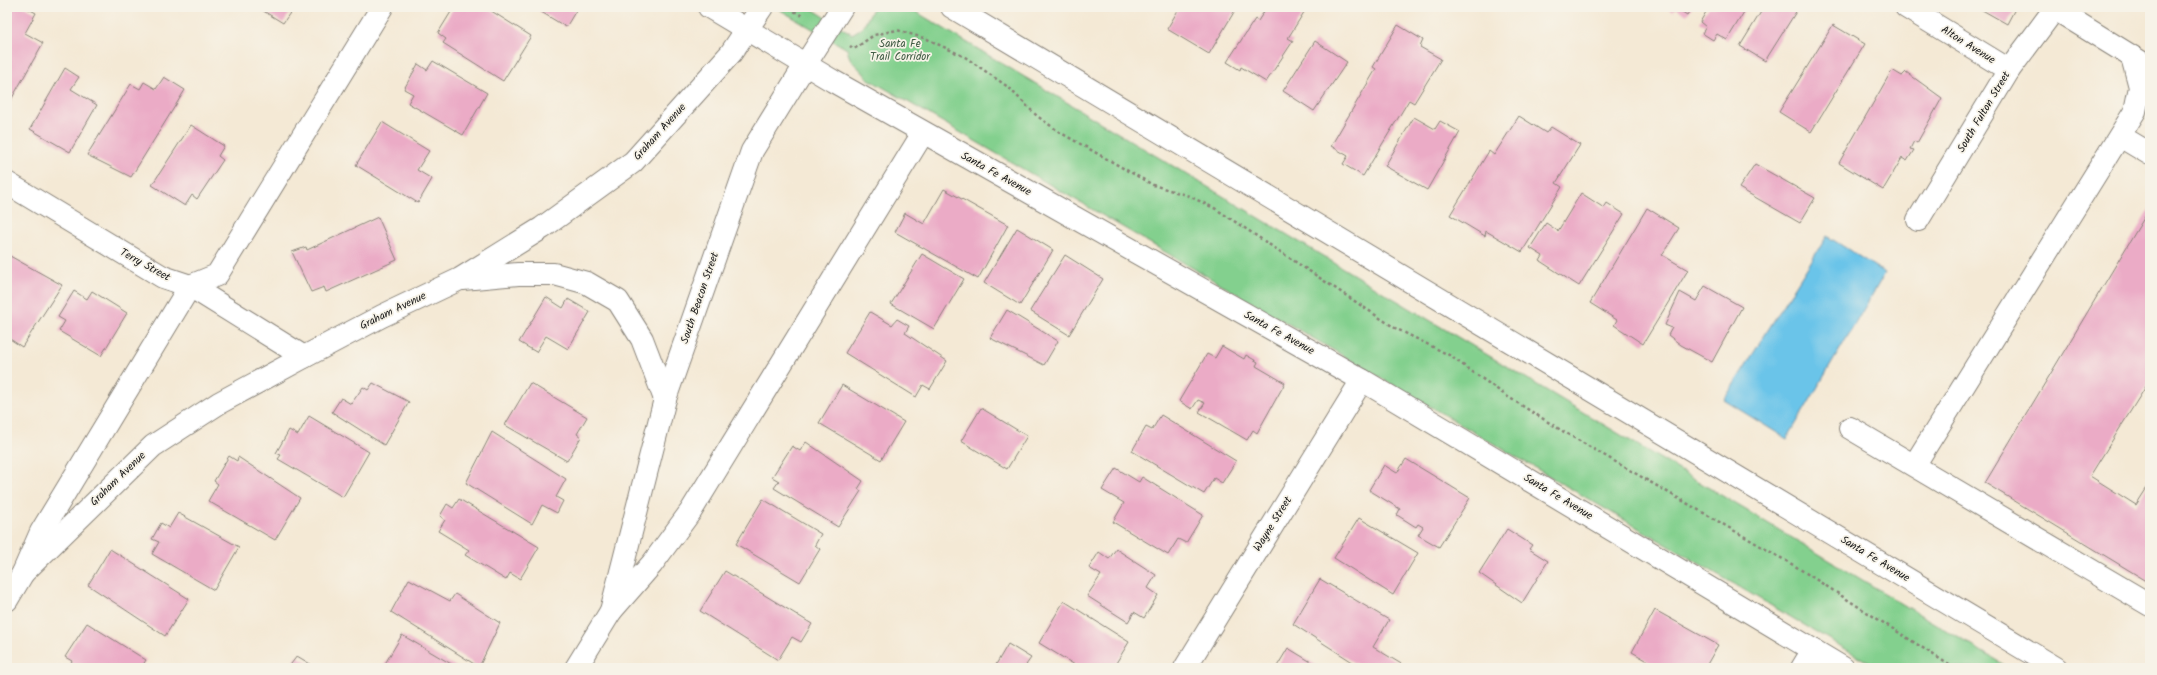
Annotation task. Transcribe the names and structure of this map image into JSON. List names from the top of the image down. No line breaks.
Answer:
{"streets":{"street":["Alton Avenue","South Fulton Street","Graham Avenue","Santa Fe Avenue","Terry Street","South Beacon Street","Wayne Street"]},"crossings":[["Alton Avenue","South Fulton Street"],["Graham Avenue","Santa Fe Avenue"],["Graham Avenue","Terry Street"],["Santa Fe Avenue","South Beacon Street"],["Santa Fe Avenue","Wayne Street"]],"parks":["Santa Fe Trail Corridor"]}
